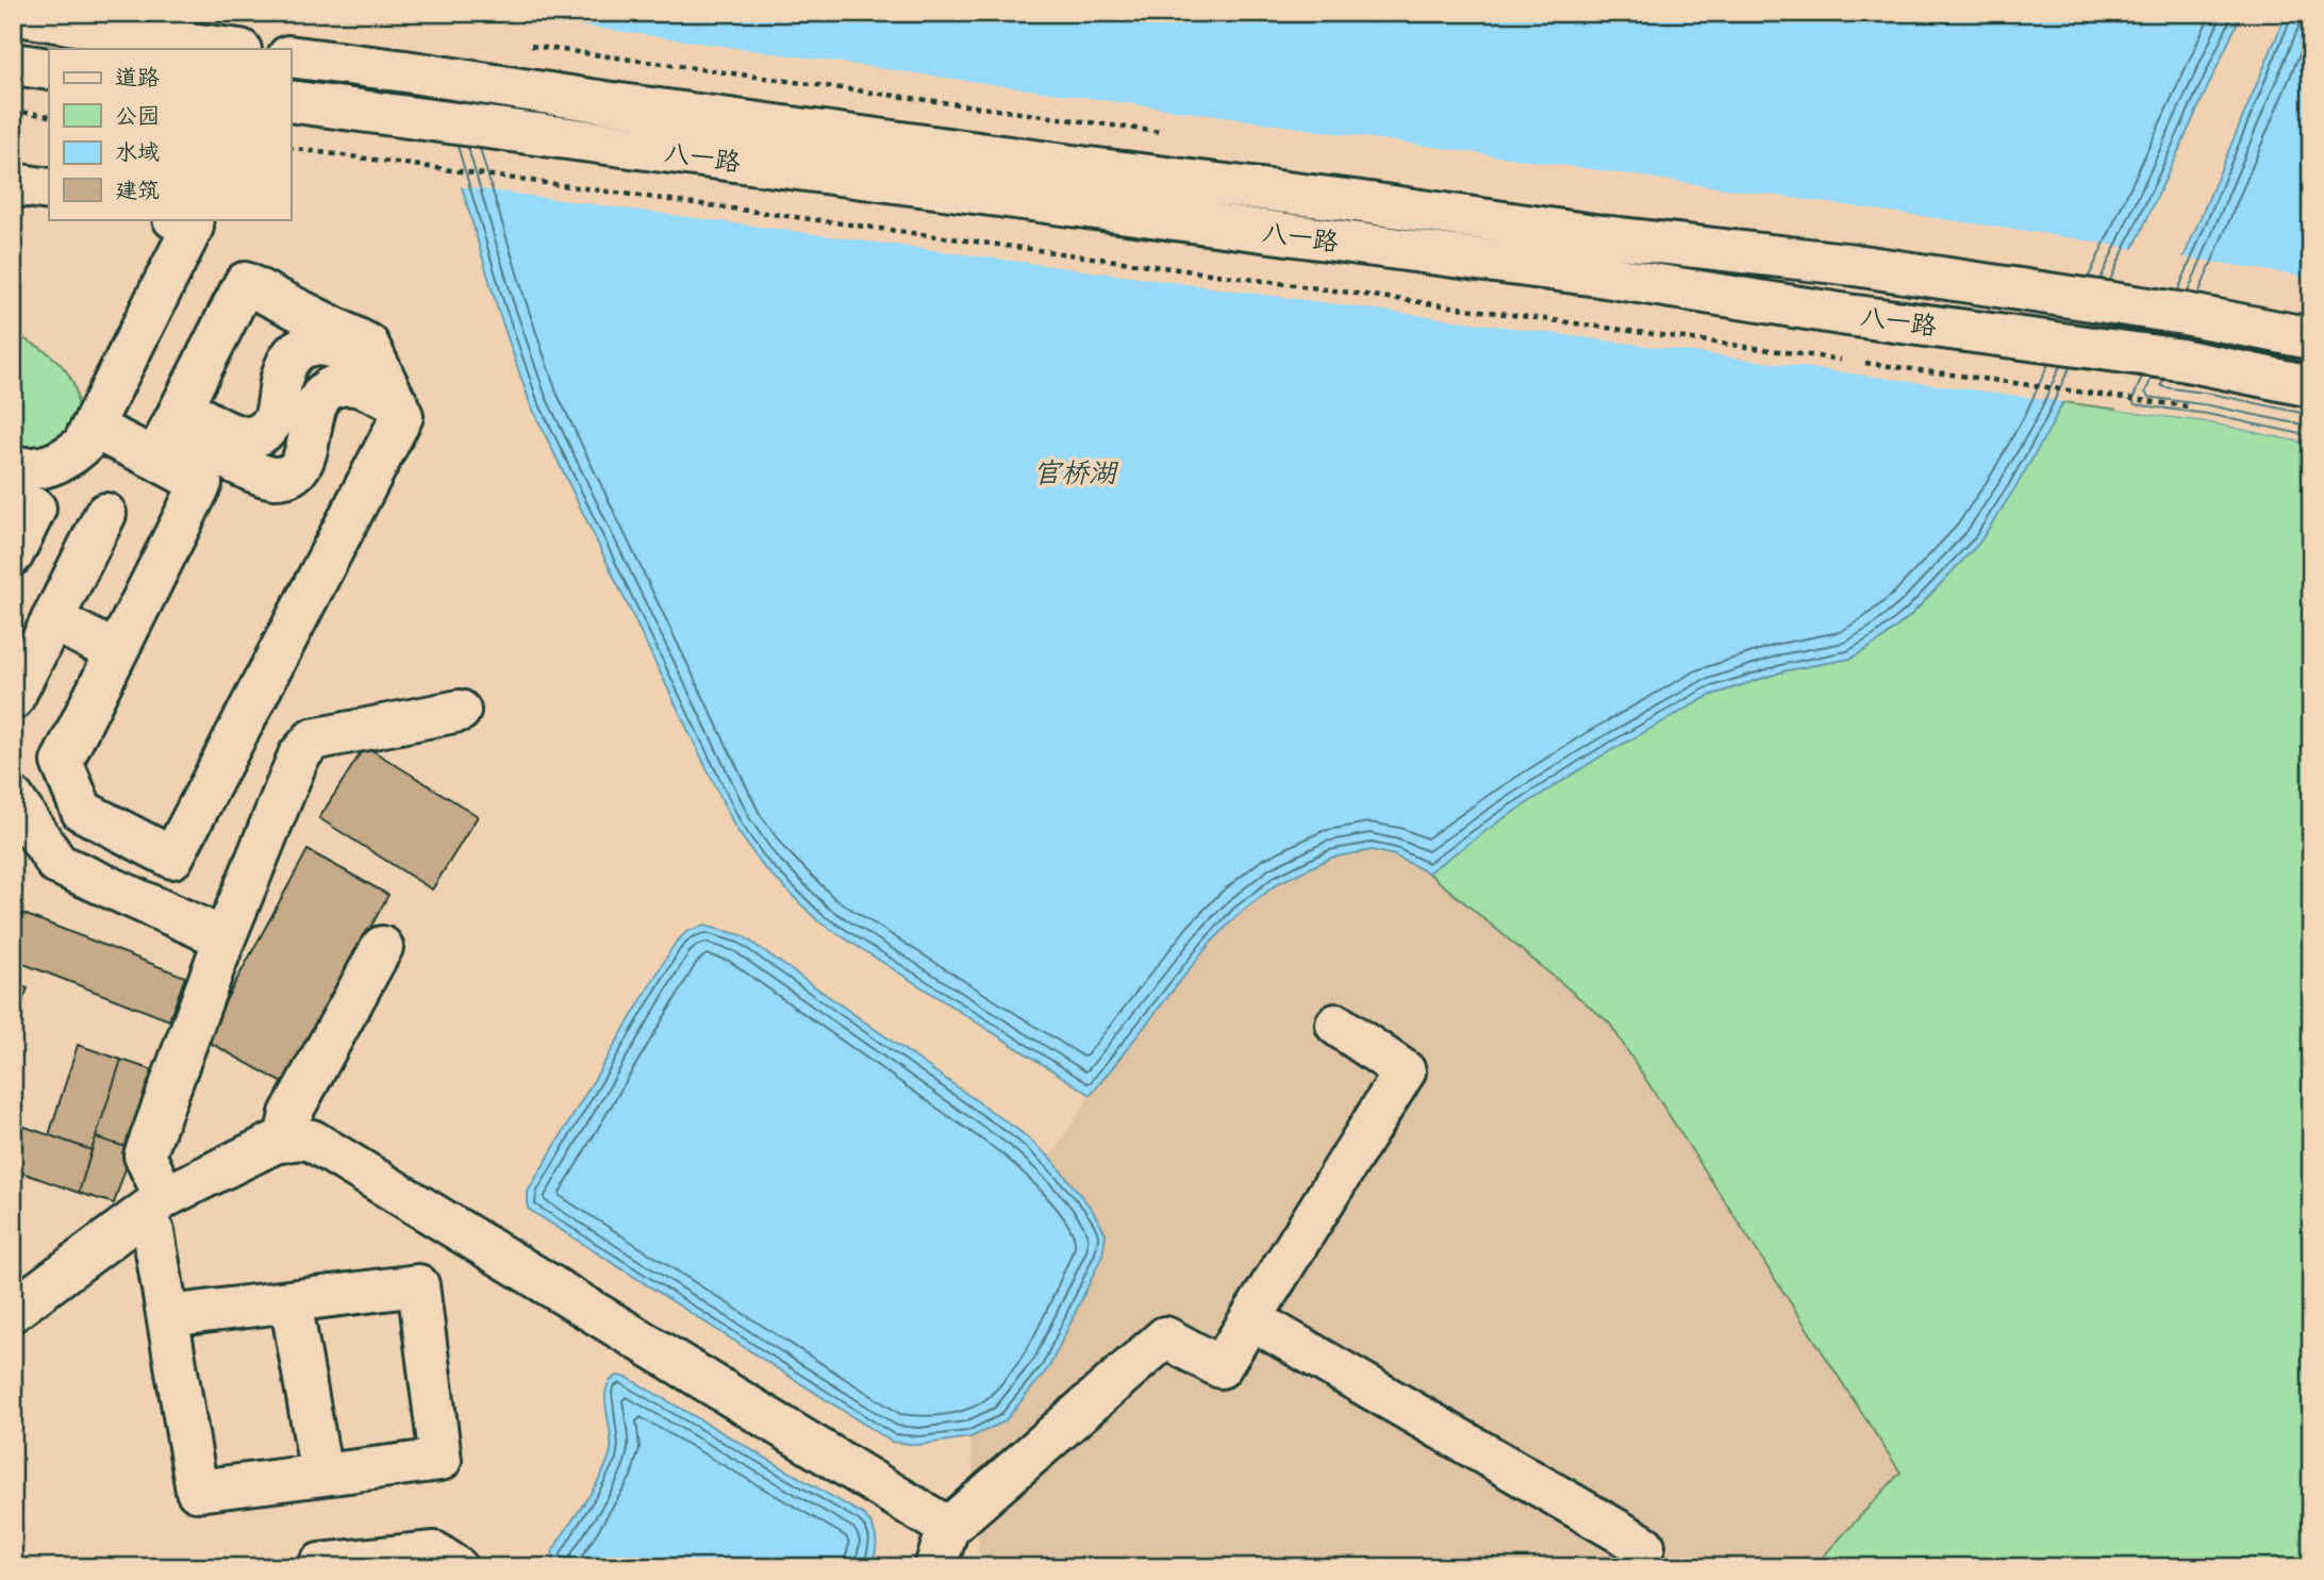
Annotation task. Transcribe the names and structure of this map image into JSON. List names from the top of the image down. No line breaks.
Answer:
{"streets":{"main road":["八一路"]},"water":["官桥湖"],"legend":["道路","公园","水域","建筑"]}
